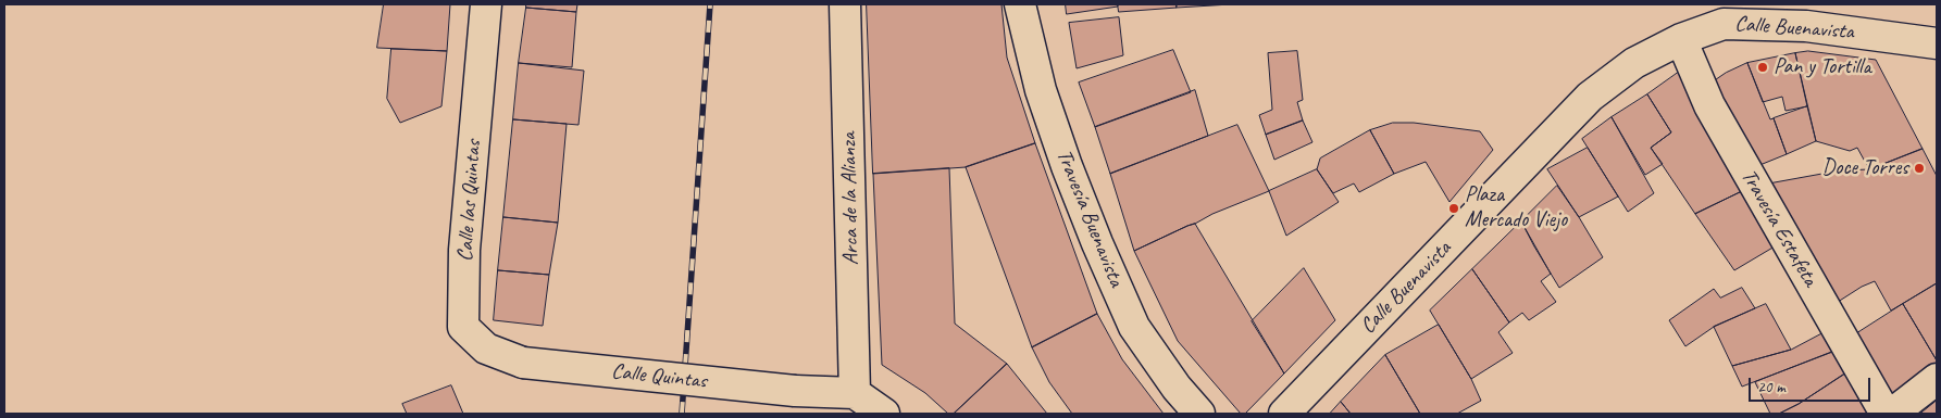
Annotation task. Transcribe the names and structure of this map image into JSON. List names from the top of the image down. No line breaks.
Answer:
{"streets":{"street":["Calle Buenavista","Arca de la Alianza","Calle las Quintas","Travesía Buenavista","Travesía Estafeta","Calle Quintas"]},"crossings":[["Calle Buenavista","Travesía Estafeta"],["Arca de la Alianza","Calle Quintas"],["Calle las Quintas","Calle Quintas"]],"places":["Pan y Tortilla","Doce Torres","Plaza Mercado Viejo"],"scale_bar":"20 m"}
